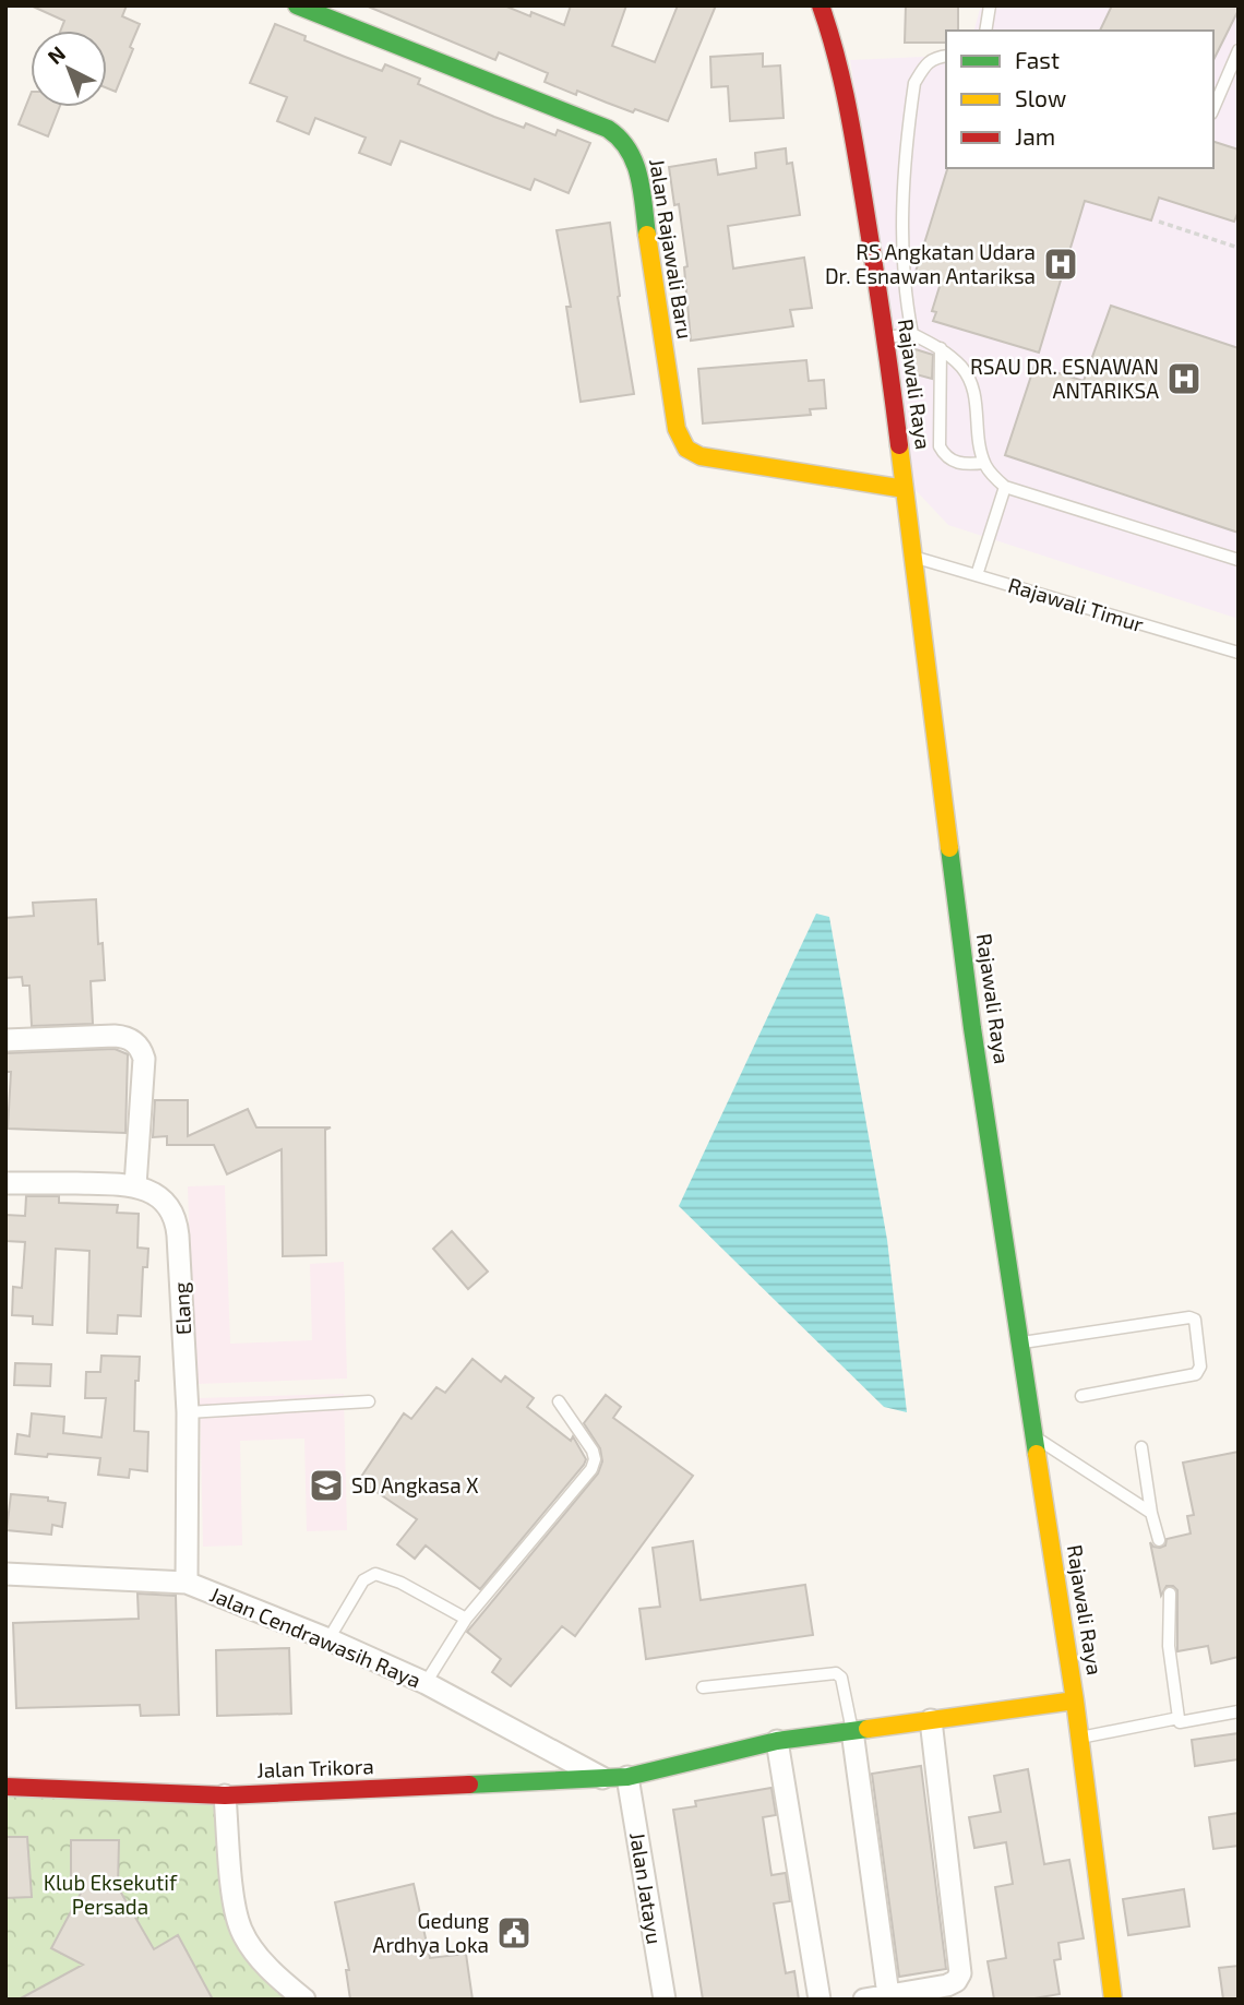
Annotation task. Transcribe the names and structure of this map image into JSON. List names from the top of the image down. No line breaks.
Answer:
{"streets":{"street":["Jalan Rajawali Baru","Rajawali Raya","Elang","Jalan Cendrawasih Raya","Jalan Trikora","Jalan Jatayu"],"lane":["Rajawali Timur"]},"crossings":[["Jalan Rajawali Baru","Rajawali Raya"],["Rajawali Raya","Rajawali Timur"],["Rajawali Raya","Jalan Trikora"],["Elang","Jalan Cendrawasih Raya"],["Jalan Cendrawasih Raya","Jalan Trikora"],["Jalan Trikora","Jalan Jatayu"]],"parks":["Klub Eksekutif Persada"],"places":{"hospital":["RS Angkatan Udara Dr. Esnawan Antariksa","RSAU DR. ESNAWAN ANTARIKSA"],"school or university":["SD Angkasa X"],"public building":["Gedung Ardhya Loka"]},"legend":["Fast","Slow","Jam"],"north":"top left"}
